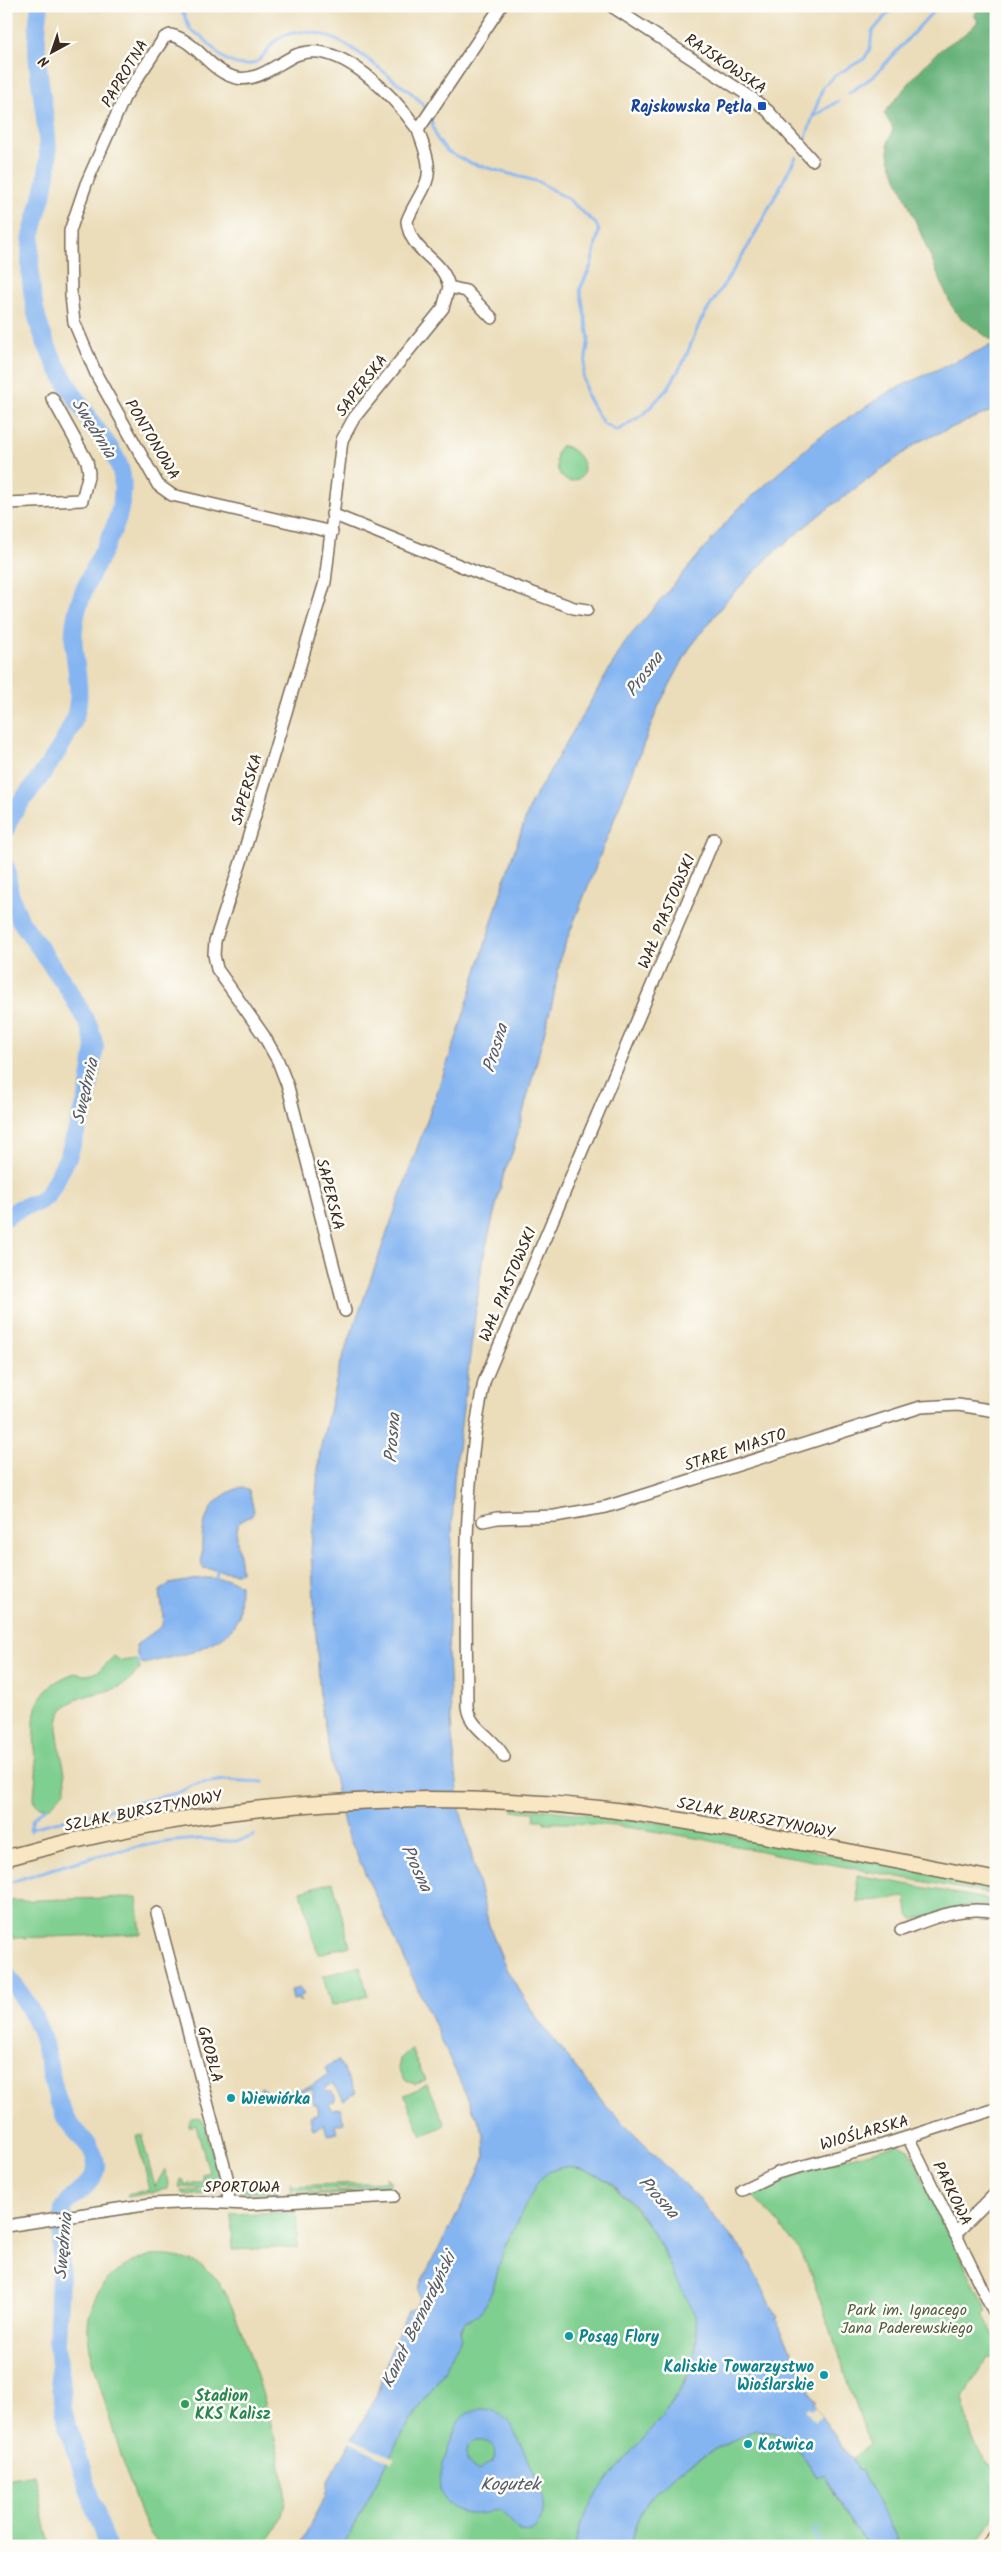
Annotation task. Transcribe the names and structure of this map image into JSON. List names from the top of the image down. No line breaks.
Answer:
{"streets":{"main road":["SZLAK BURSZTYNOWY"],"street":["RAJSKOWSKA","PAPROTNA","SAPERSKA","PONTONOWA","WAŁ PIASTOWSKI","STARE MIASTO","GROBLA","WIOŚLARSKA","SPORTOWA","PARKOWA"]},"crossings":[["PAPROTNA","PONTONOWA"],["SAPERSKA","PONTONOWA"],["GROBLA","SPORTOWA"],["WIOŚLARSKA","PARKOWA"]],"water":["Swędrnia","Prosna","Kanał Bernardyński","Kogutek"],"parks":["Park im. Ignacego Jana Paderewskiego"],"places":{"transit":["Rajskowska Pętla"],"other":["Wiewiórka","Posąg Flory","Kaliskie Towarzystwo Wioślarskie","Stadion KKS Kalisz","Kotwica"]},"north":"bottom left"}
